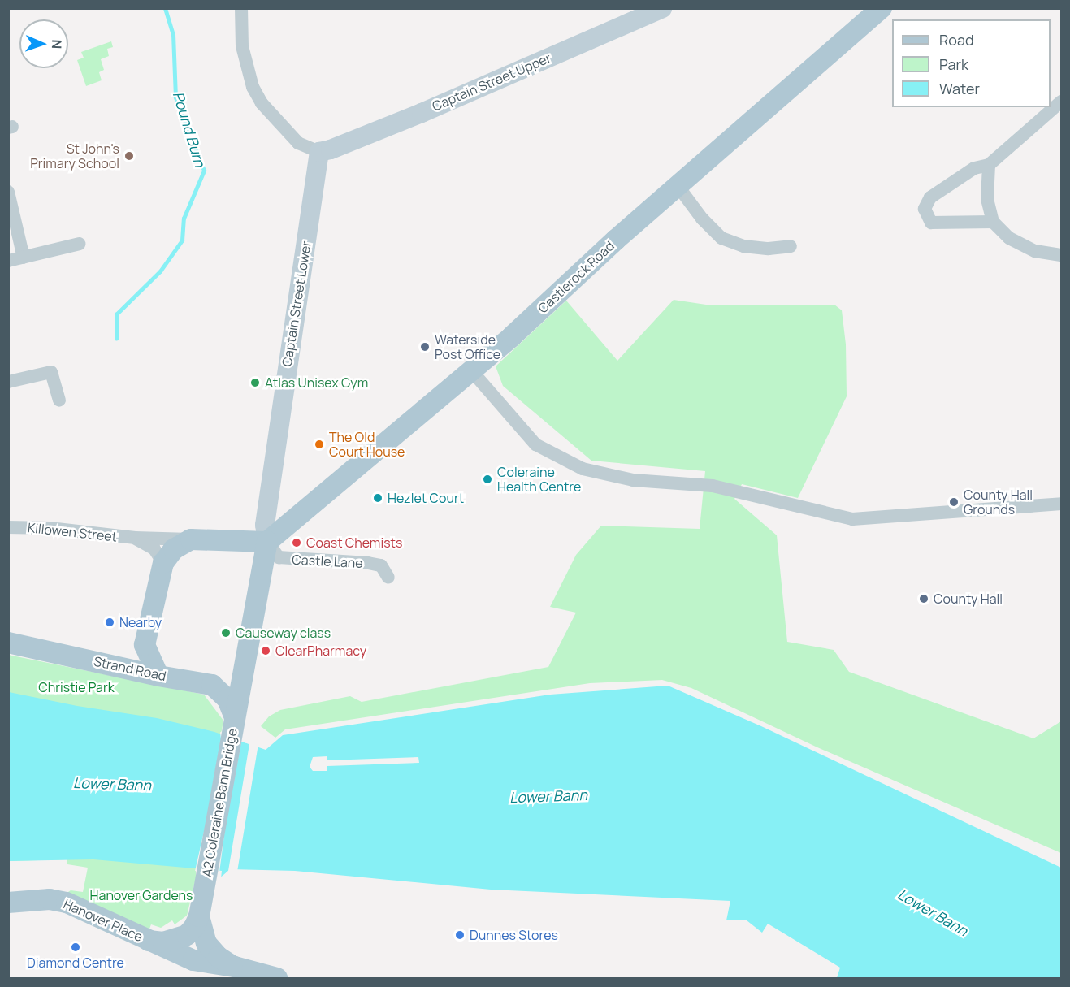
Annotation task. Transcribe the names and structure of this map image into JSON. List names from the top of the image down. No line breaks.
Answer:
{"streets":{"main road":["Captain Street Upper","Castlerock Road","Captain Street Lower","Killowen Street","Strand Road","A2 Coleraine Bann Bridge","Hanover Place"],"street":["Castle Lane"]},"crossings":[["Captain Street Upper","Captain Street Lower"],["Castlerock Road","Captain Street Lower"],["Castlerock Road","Killowen Street"],["Castlerock Road","Castle Lane"],["Castlerock Road","A2 Coleraine Bann Bridge"],["Captain Street Lower","Killowen Street"],["Captain Street Lower","Castle Lane"],["Captain Street Lower","A2 Coleraine Bann Bridge"],["Killowen Street","Castle Lane"],["Killowen Street","A2 Coleraine Bann Bridge"],["Castle Lane","A2 Coleraine Bann Bridge"]],"water":["Pound Burn","Lower Bann"],"parks":["Christie Park","Hanover Gardens"],"places":["St John's Primary School","Waterside Post Office","Atlas Unisex Gym","The Old Court House","Coleraine Health Centre","Hezlet Court","County Hall Grounds","Coast Chemists","County Hall","Nearby","Causeway class","ClearPharmacy","Dunnes Stores","Diamond Centre"],"legend":["Road","Park","Water"],"north":"right"}
